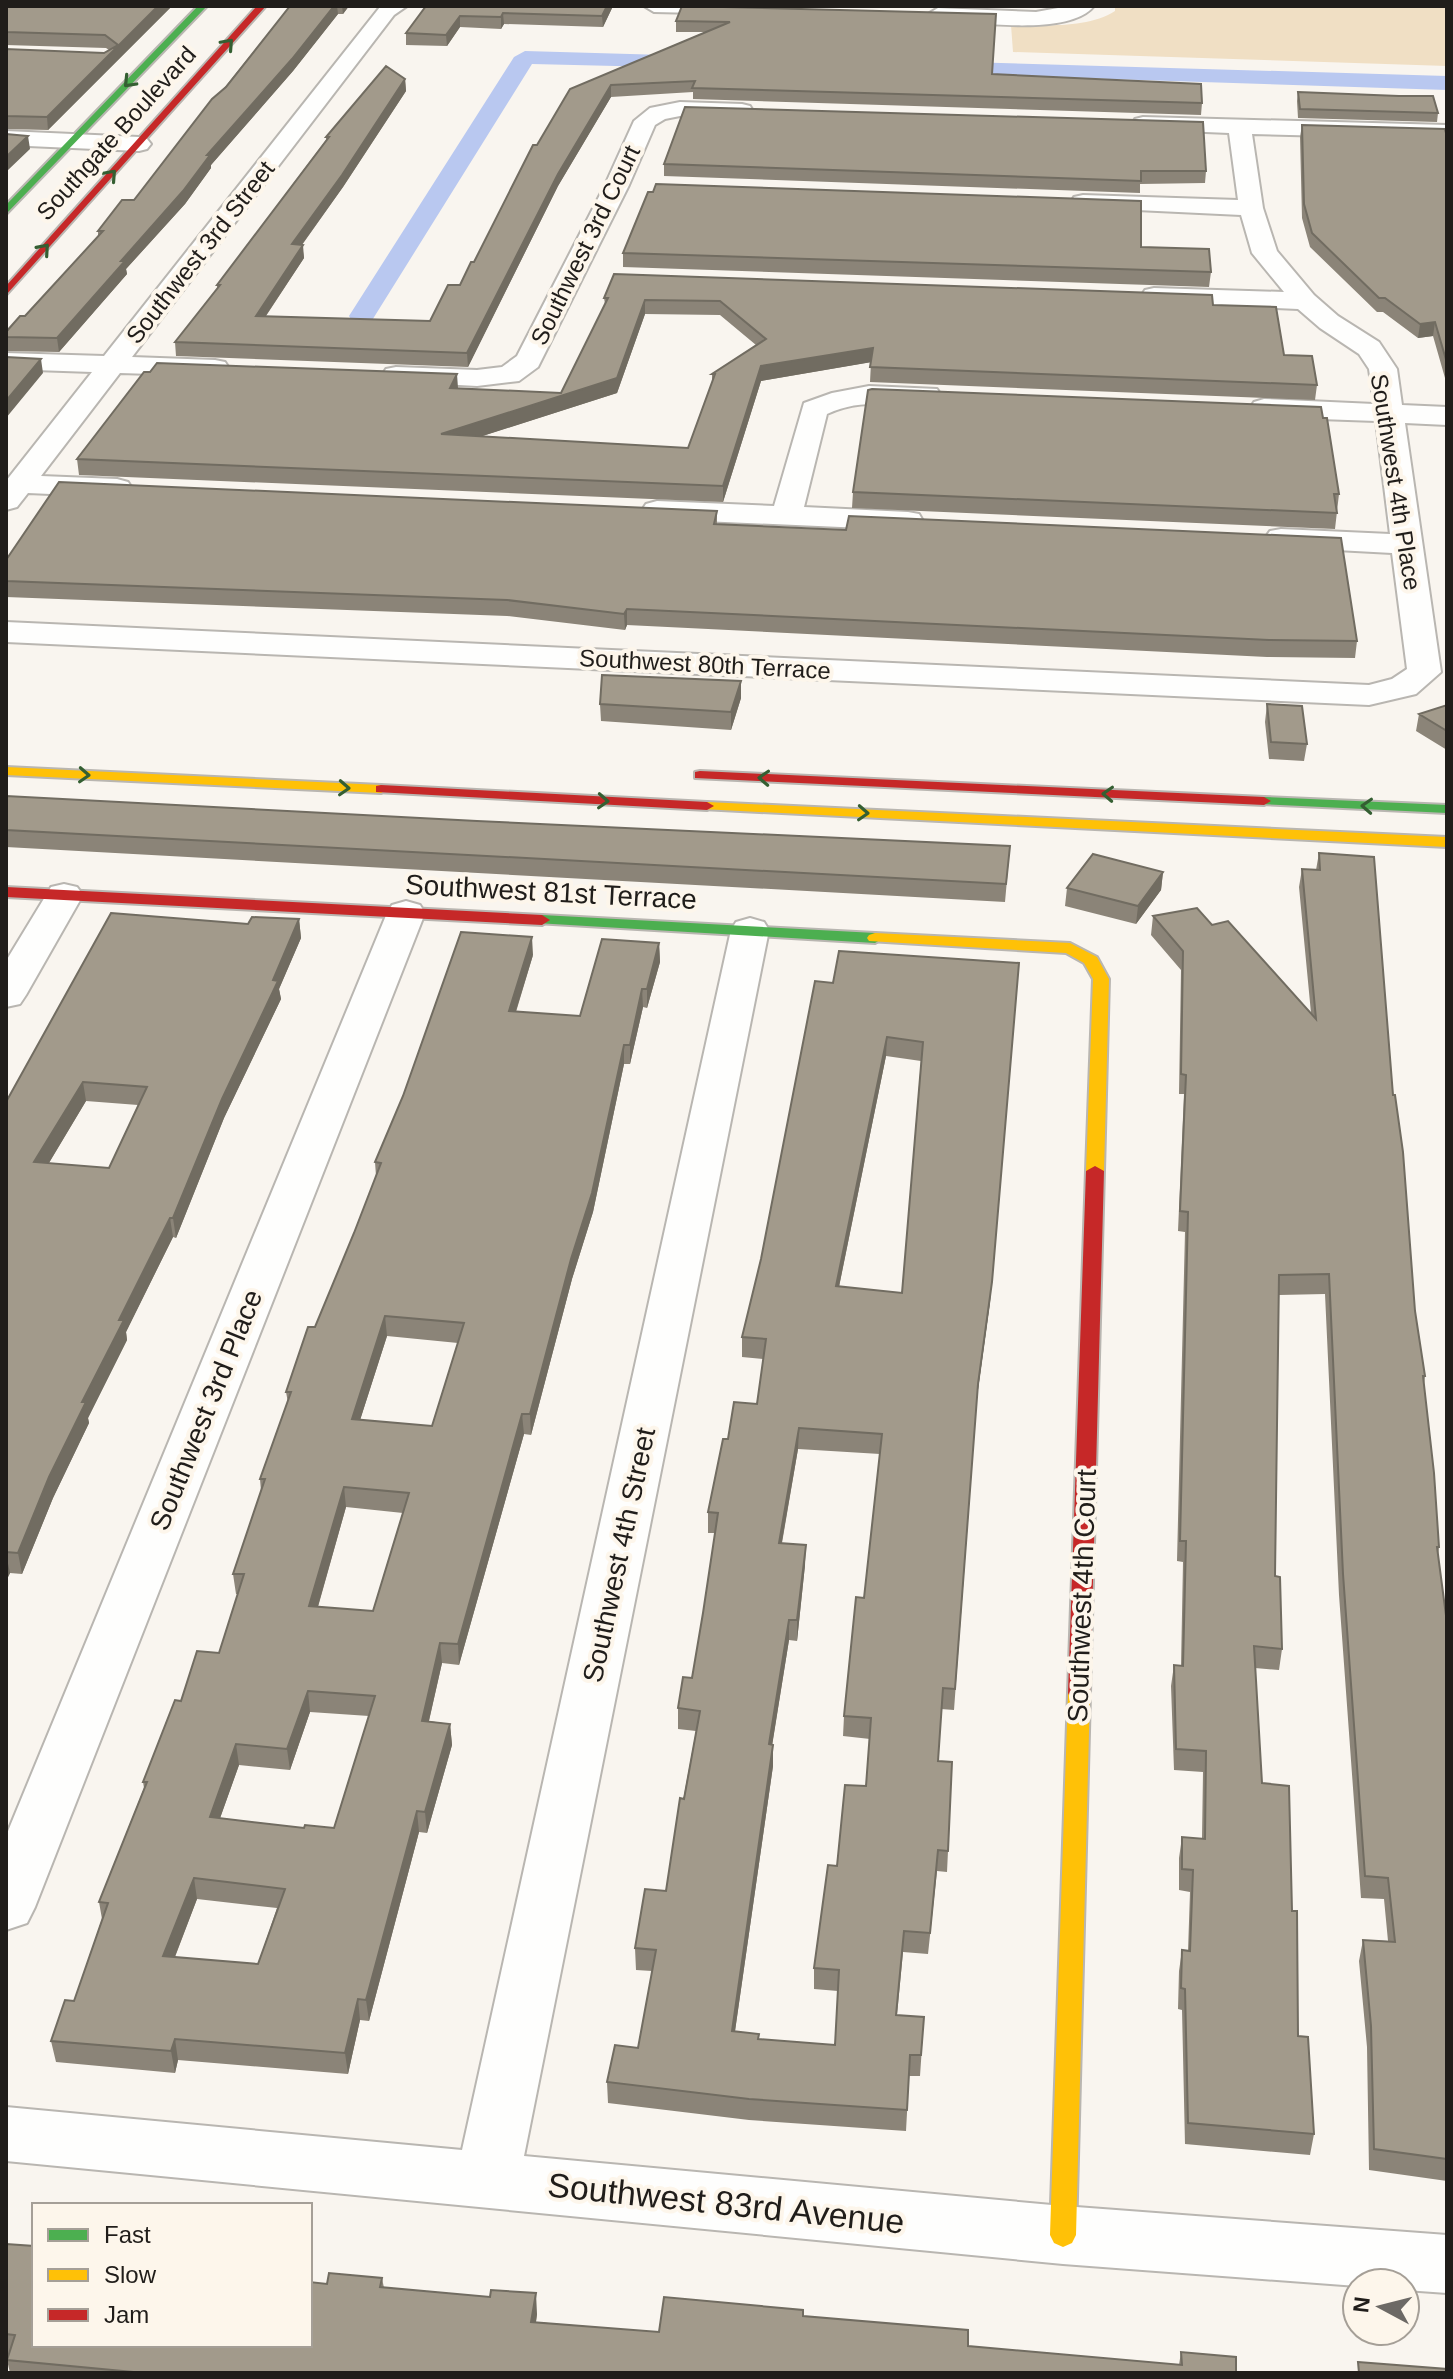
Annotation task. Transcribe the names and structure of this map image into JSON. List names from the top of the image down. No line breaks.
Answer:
{"streets":{"street":["Southgate Boulevard","Southwest 3rd Court","Southwest 3rd Street","Southwest 4th Place","Southwest 80th Terrace","Southwest 81st Terrace","Southwest 3rd Place","Southwest 4th Street","Southwest 4th Court","Southwest 83rd Avenue"]},"crossings":[["Southwest 4th Place","Southwest 80th Terrace"],["Southwest 81st Terrace","Southwest 3rd Place"],["Southwest 81st Terrace","Southwest 4th Street"],["Southwest 81st Terrace","Southwest 4th Court"],["Southwest 4th Street","Southwest 83rd Avenue"],["Southwest 4th Court","Southwest 83rd Avenue"]],"legend":["Fast","Slow","Jam"],"north":"left"}
